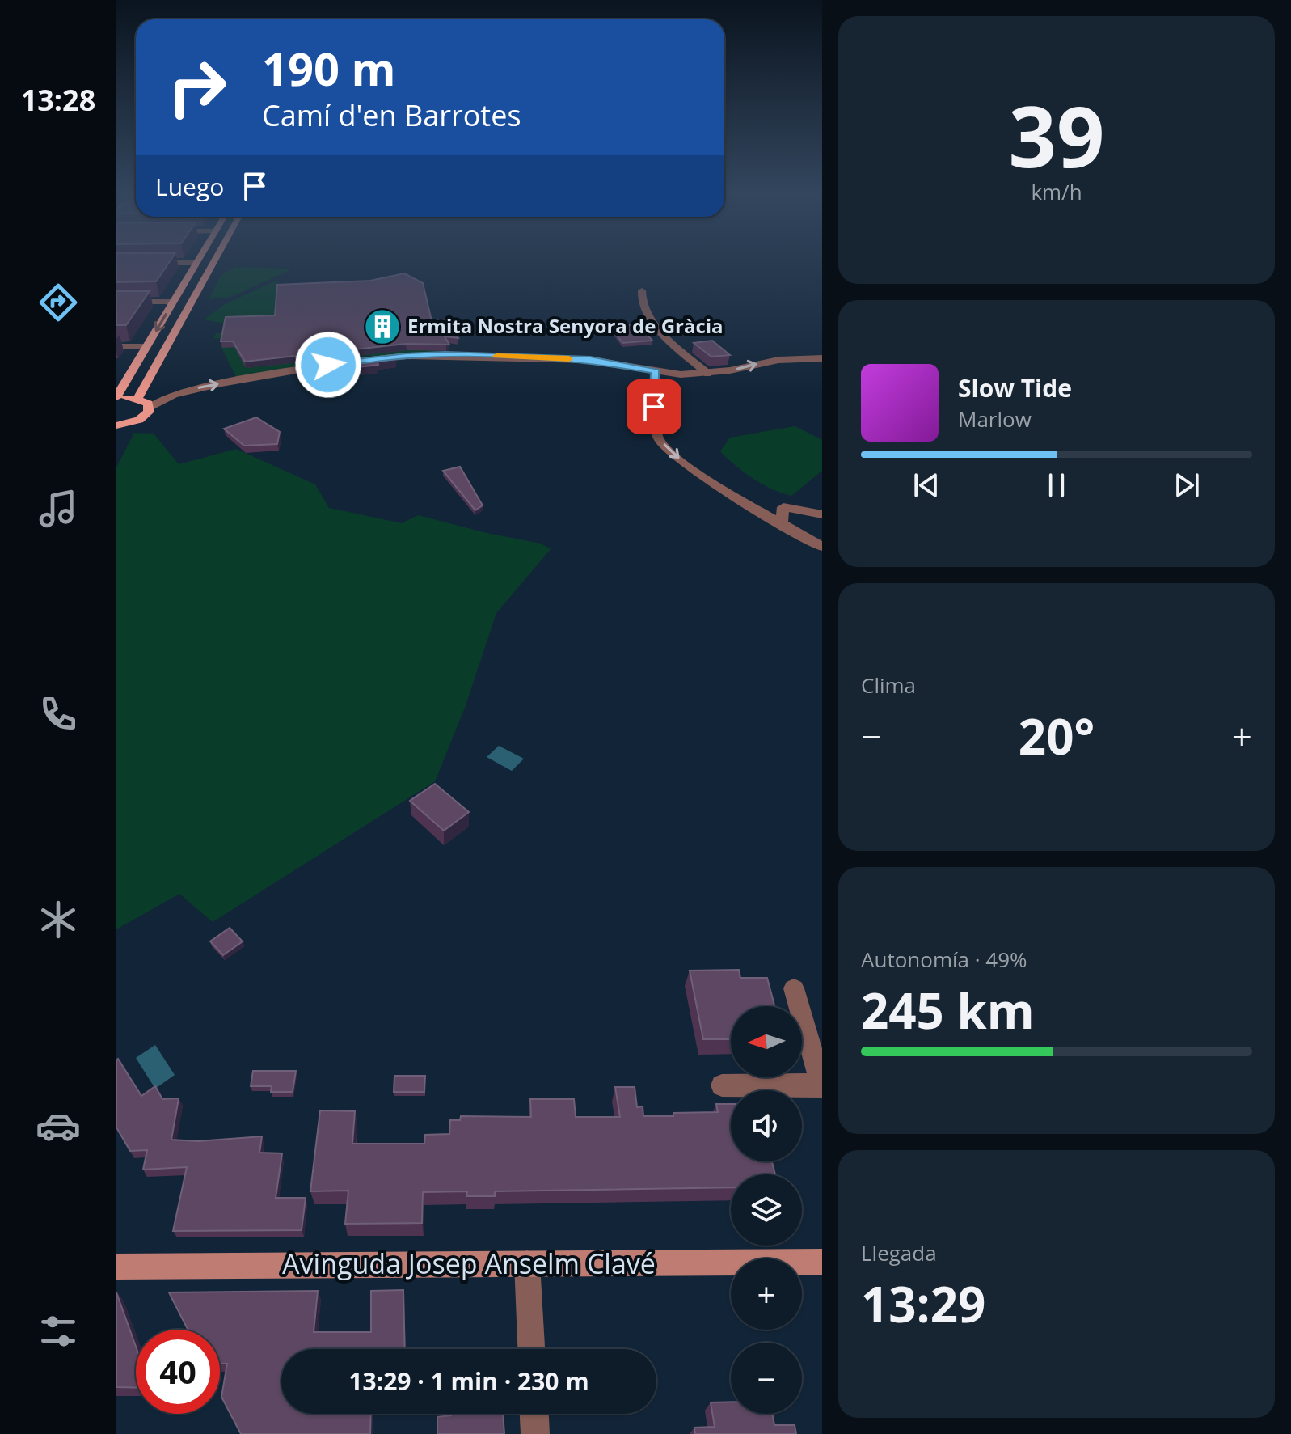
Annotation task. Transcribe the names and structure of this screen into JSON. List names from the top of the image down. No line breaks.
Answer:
{"streets":{"main road":["Avinguda Josep Anselm Clavé"]},"places":{"building":["Ermita Nostra Senyora de Gràcia"]},"north":"left","page":{"tabs":"13:28","tile":[["39","km/h"],"Clima",["Autonomía · 49%","245 km"],["Llegada","13:29"]],"turn":["190 m","Camí d'en Barrotes"],"then":"Luego","song":["Slow Tide","Marlow"],"heat":["−","20°","+"],"map_buttons":["+","−"],"limit":"40","trip":"13:29 · 1 min · 230 m"}}
